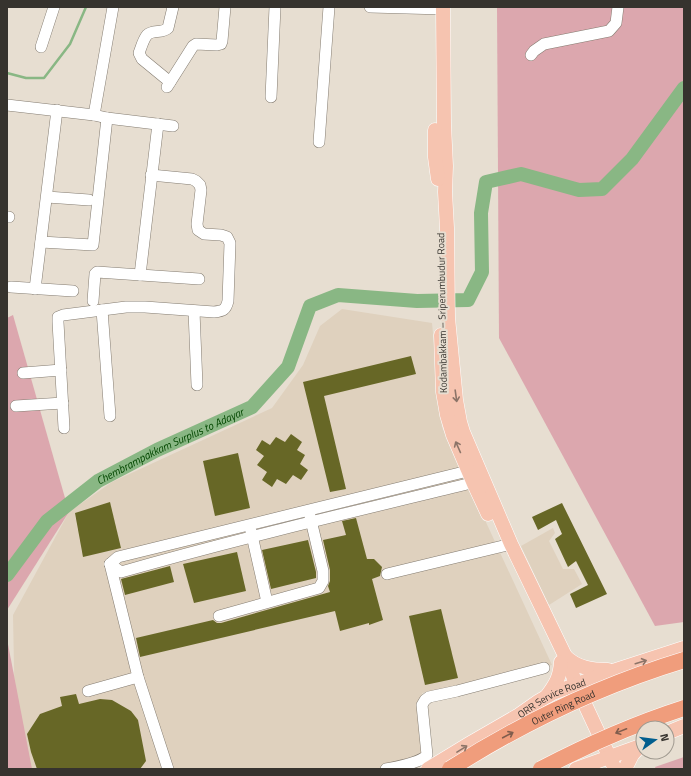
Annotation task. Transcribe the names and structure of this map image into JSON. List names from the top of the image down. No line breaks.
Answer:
{"streets":{"highway":["Outer Ring Road"],"main road":["Kodambakkam – Sriperumbudur Road","ORR Service Road"]},"crossings":[["Kodambakkam – Sriperumbudur Road","ORR Service Road"]],"one_way":["ORR Service Road"],"water":["Chembrampakkam Surplus to Adayar"],"north":"right"}
